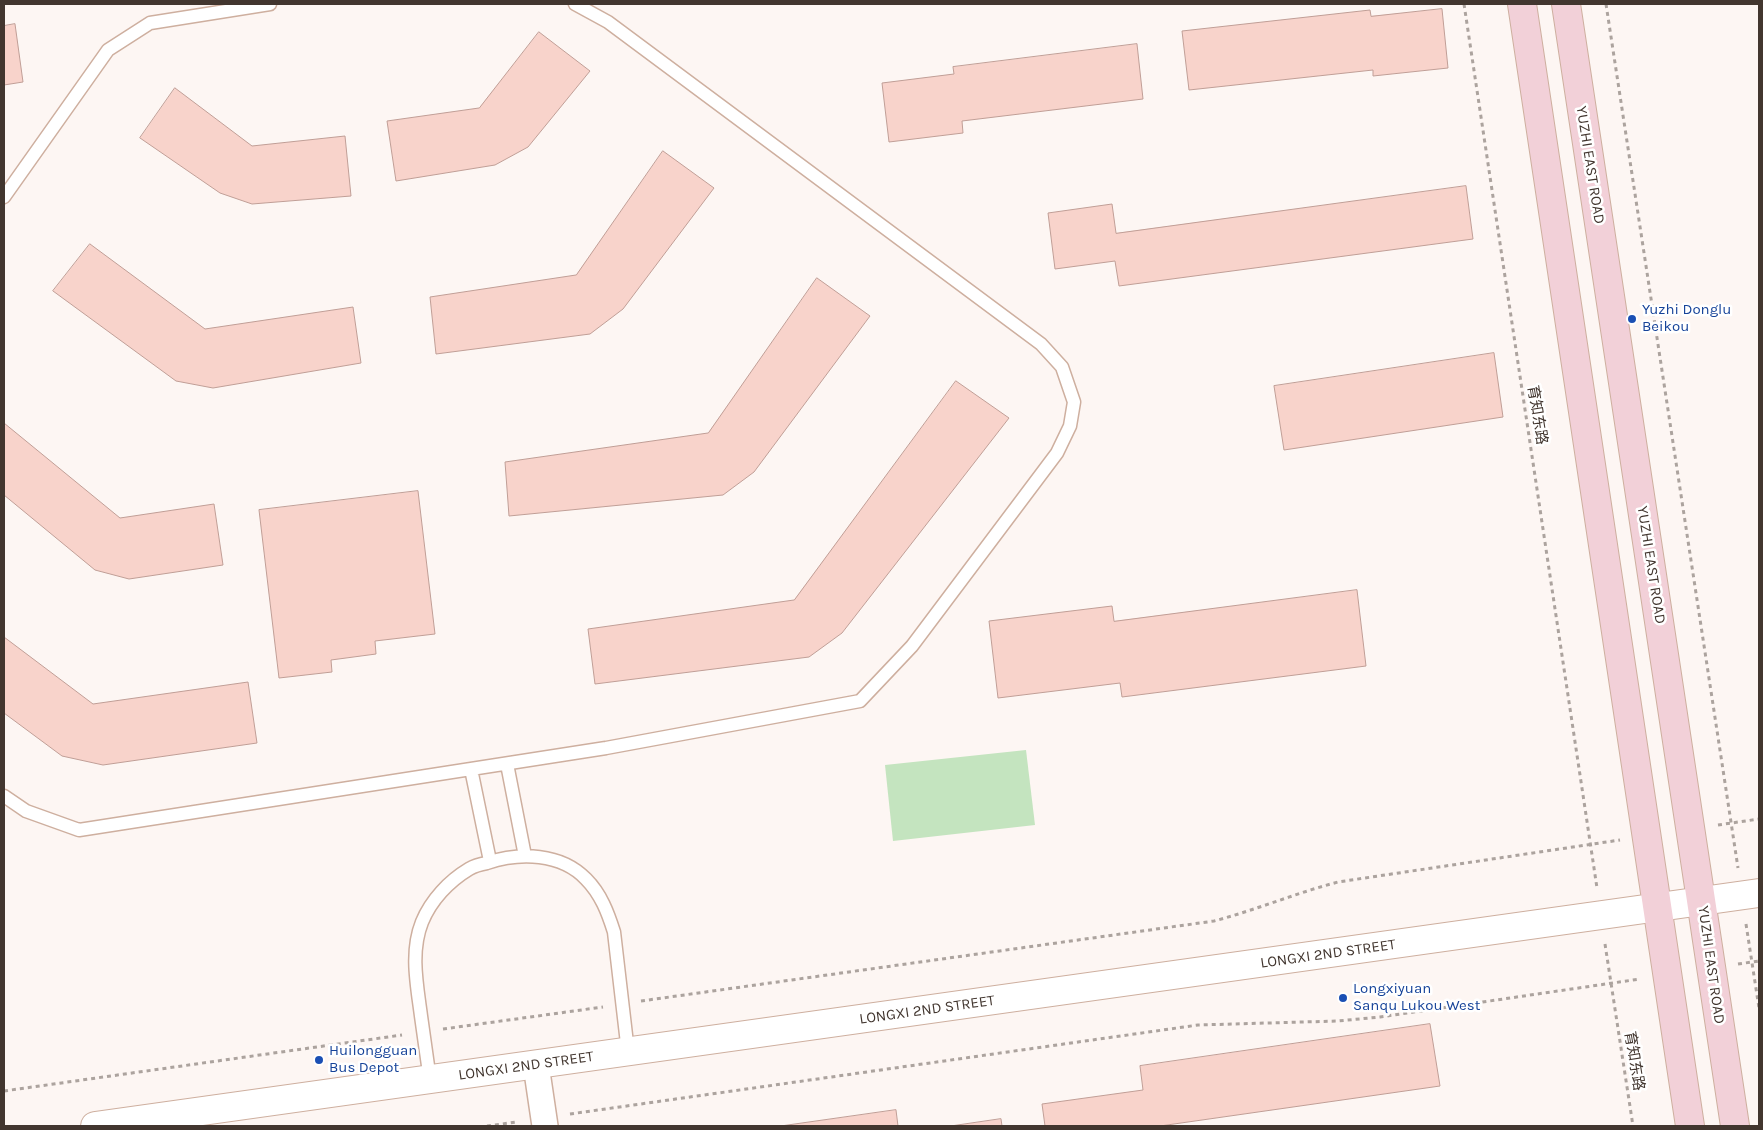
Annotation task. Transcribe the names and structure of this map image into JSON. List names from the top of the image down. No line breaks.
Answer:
{"streets":{"main road":["YUZHI EAST ROAD"],"street":["LONGXI 2ND STREET"],"path":["育知东路"]},"crossings":[["YUZHI EAST ROAD","LONGXI 2ND STREET"]],"places":["Yuzhi Donglu Beikou","Longxiyuan Sanqu Lukou West","Huilongguan Bus Depot"]}
